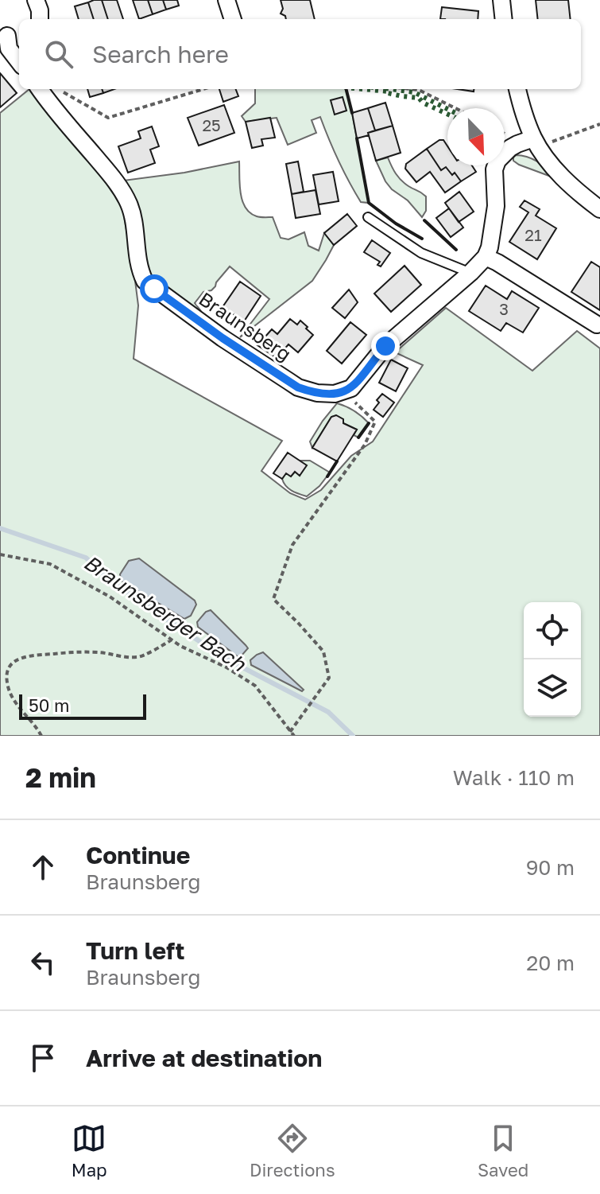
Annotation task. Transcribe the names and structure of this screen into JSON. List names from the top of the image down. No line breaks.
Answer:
{"streets":{"street":["Braunsberg"]},"water":["Braunsberger Bach"],"house_numbers":["25","21","3"],"scale_bar":"50 m","north":"bottom right","page":{"search":"Search here","scale":"50 m","heading":["2 min","Walk · 110 m"],"list":[["Continue","Braunsberg","90 m"],["Turn left","Braunsberg","20 m"],"Arrive at destination"],"nav":["Map","Directions","Saved"]}}
